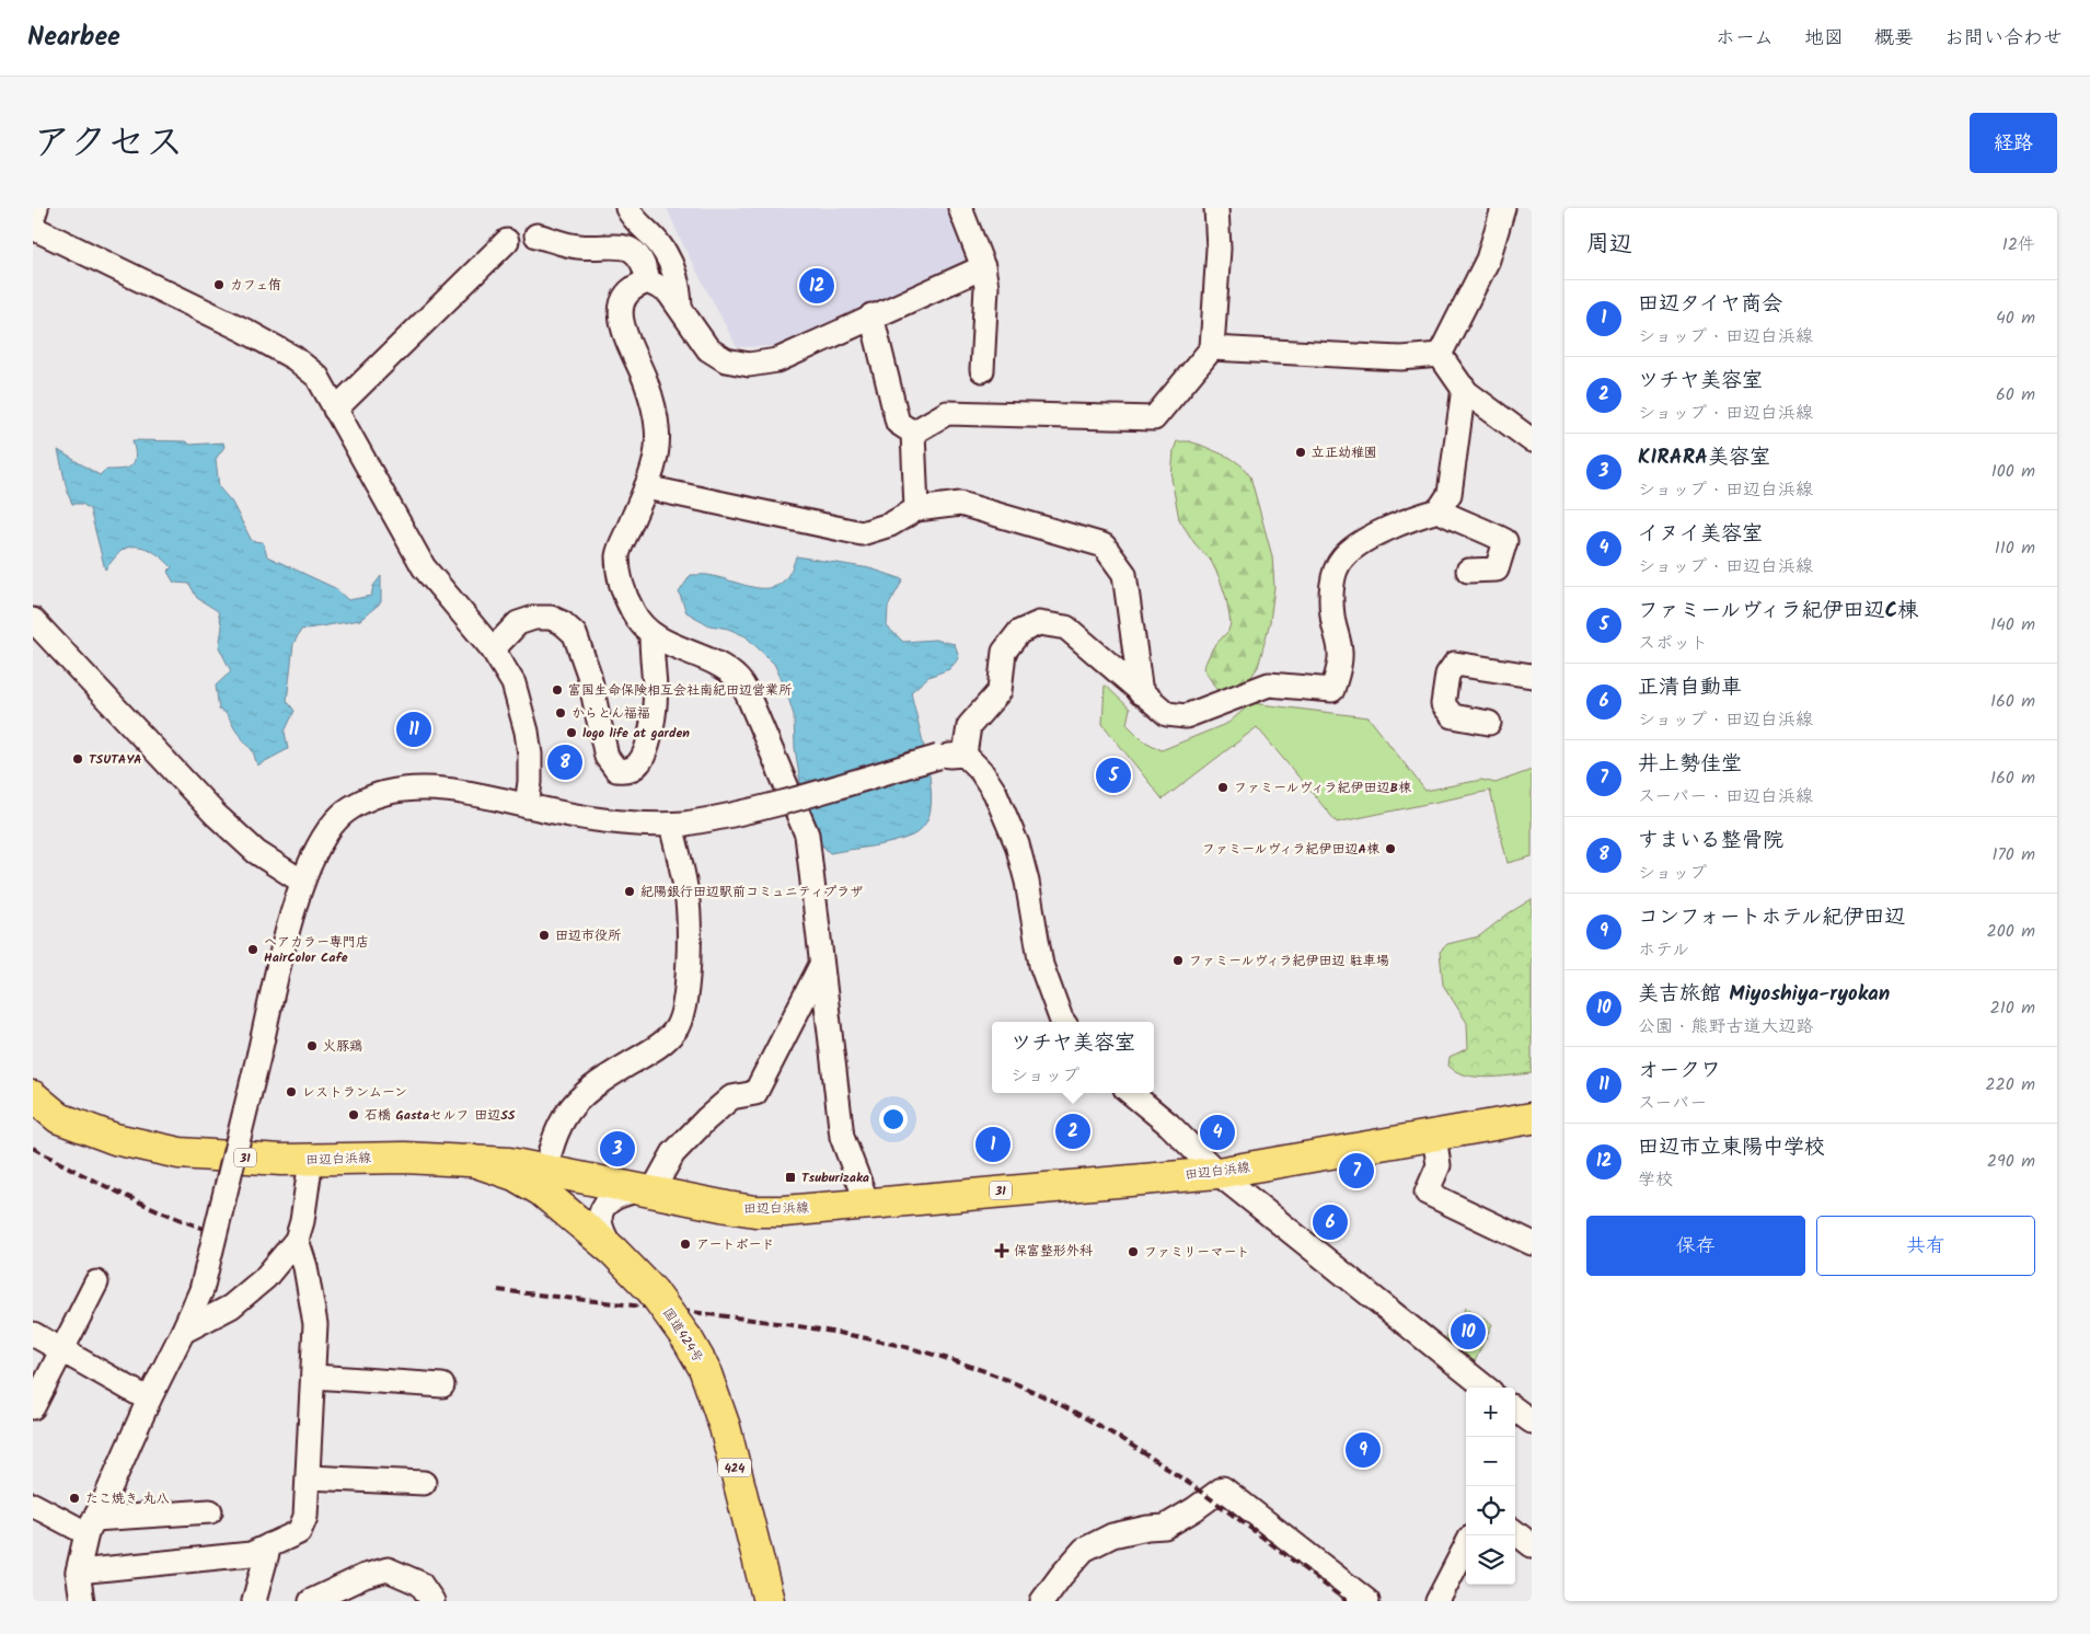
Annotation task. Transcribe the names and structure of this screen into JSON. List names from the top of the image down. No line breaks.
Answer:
{"streets":{"main road":["31","田辺白浜線","国道424号","424"]},"crossings":[["田辺白浜線","国道424号"]],"places":{"other":["カフェ侑","立正幼稚園","富国生命保険相互会社南紀田辺営業所","からとん福福","logo life at garden","TSUTAYA","ファミールヴィラ紀伊田辺B棟","ファミールヴィラ紀伊田辺A棟","紀陽銀行田辺駅前コミュニティプラザ","田辺市役所","ヘアカラー専門店 HairColor Cafe","ファミールヴィラ紀伊田辺 駐車場","火豚鶏","レストランムーン","石橋 Gastaセルフ 田辺SS","アートボード","ファミリーマート","たこ焼き 丸八"],"transit":["Tsuburizaka"],"health":["保富整形外科"]},"page":{"header":"Nearbee","nav":["ホーム","地図","概要","お問い合わせ"],"title":"アクセス","buttons":["経路",["保存","共有"]],"heading":["周辺","12件"],"pins":["12","11","8","5","2","4","1","3","7","6","10","9"],"list":[{"mark":"1","name":"田辺タイヤ商会","note":"ショップ · 田辺白浜線","value":"40 m"},{"mark":"2","name":"ツチヤ美容室","note":"ショップ · 田辺白浜線","value":"60 m"},{"mark":"3","name":"KIRARA美容室","note":"ショップ · 田辺白浜線","value":"100 m"},{"mark":"4","name":"イヌイ美容室","note":"ショップ · 田辺白浜線","value":"110 m"},{"mark":"5","name":"ファミールヴィラ紀伊田辺C棟","note":"スポット","value":"140 m"},{"mark":"6","name":"正清自動車","note":"ショップ · 田辺白浜線","value":"160 m"},{"mark":"7","name":"井上勢佳堂","note":"スーパー · 田辺白浜線","value":"160 m"},{"mark":"8","name":"すまいる整骨院","note":"ショップ","value":"170 m"},{"mark":"9","name":"コンフォートホテル紀伊田辺","note":"ホテル","value":"200 m"},{"mark":"10","name":"美吉旅館 Miyoshiya-ryokan","note":"公園 · 熊野古道大辺路","value":"210 m"},{"mark":"11","name":"オークワ","note":"スーパー","value":"220 m"},{"mark":"12","name":"田辺市立東陽中学校","note":"学校","value":"290 m"}],"popup":["ツチヤ美容室","ショップ"],"map_buttons":["+","−"]}}
